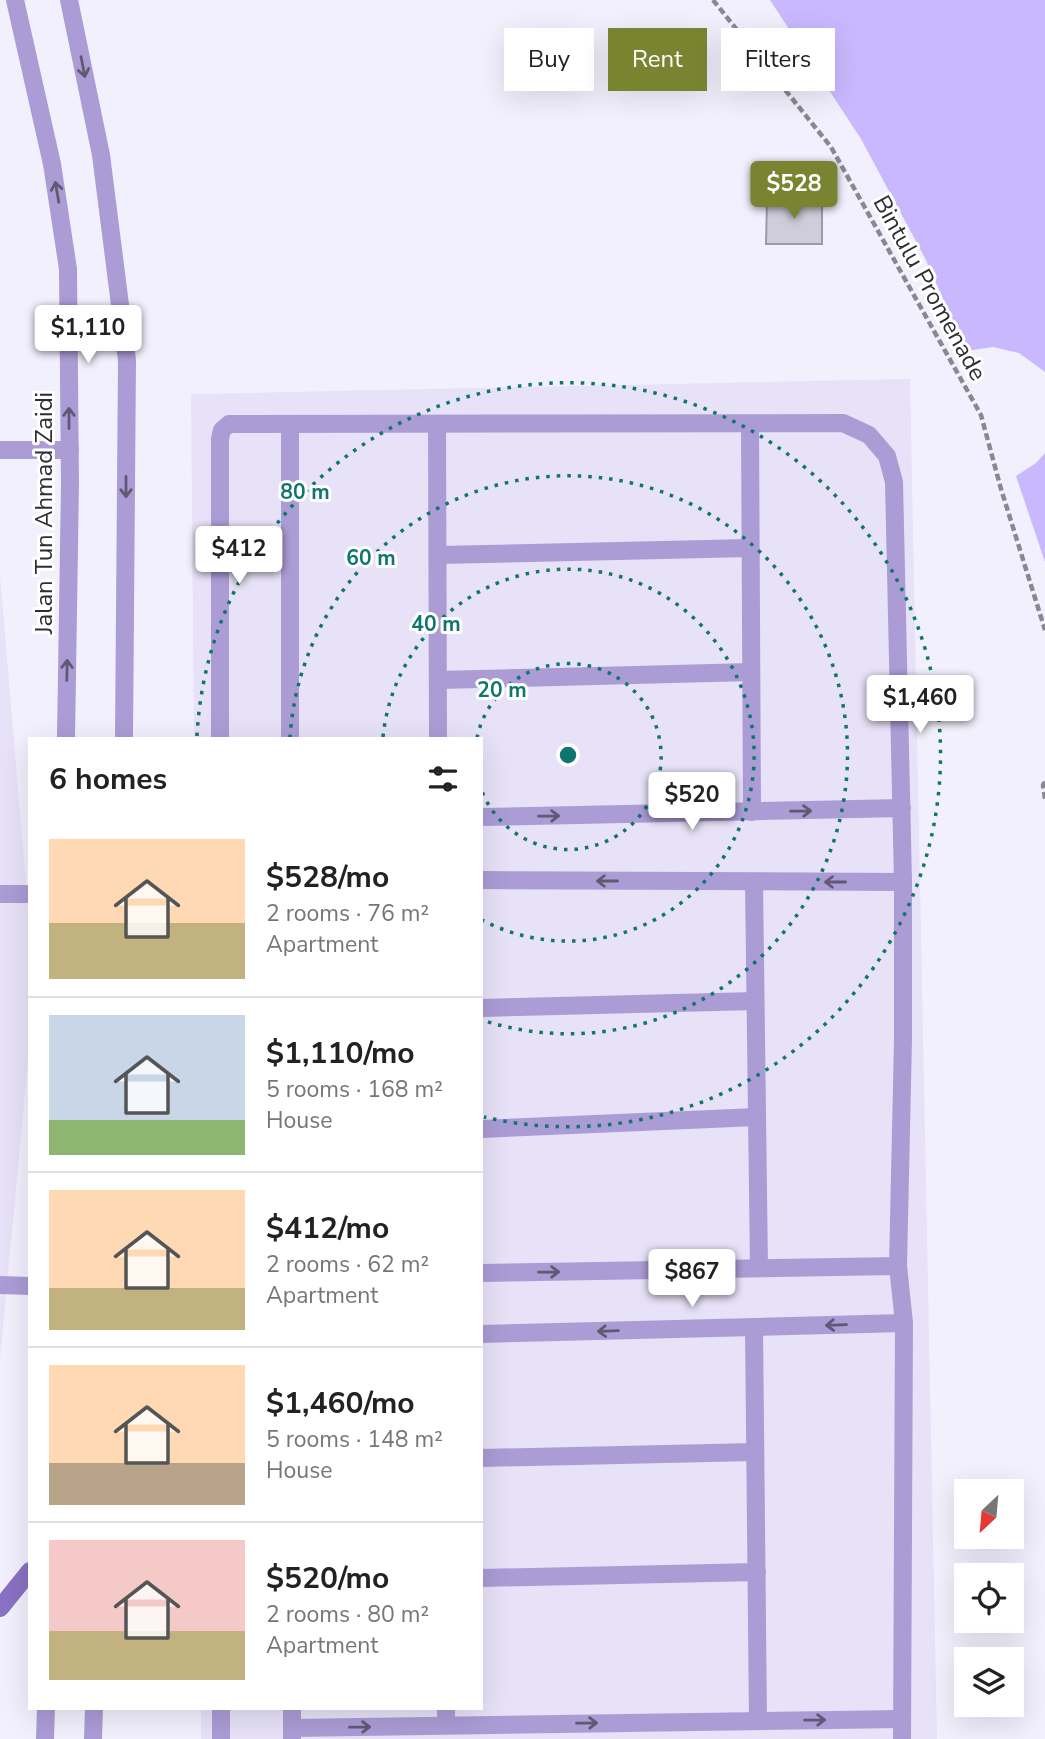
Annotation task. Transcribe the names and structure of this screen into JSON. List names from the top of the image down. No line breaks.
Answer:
{"streets":{"street":["Jalan Tun Ahmad Zaidi"],"path":["Bintulu Promenade"]},"north":"bottom left","page":{"chip":["Buy","Rent","Filters"],"price":["$528","$1,110","$412","$1,460","$520","$867"],"heading":"6 homes","list":[{"name":"$528/mo","note":"2 rooms · 76 m² · Apartment"},{"name":"$1,110/mo","note":"5 rooms · 168 m² · House"},{"name":"$412/mo","note":"2 rooms · 62 m² · Apartment"},{"name":"$1,460/mo","note":"5 rooms · 148 m² · House"},{"name":"$520/mo","note":"2 rooms · 80 m² · Apartment"}]},"rings":["80 m","60 m","40 m","20 m"]}
